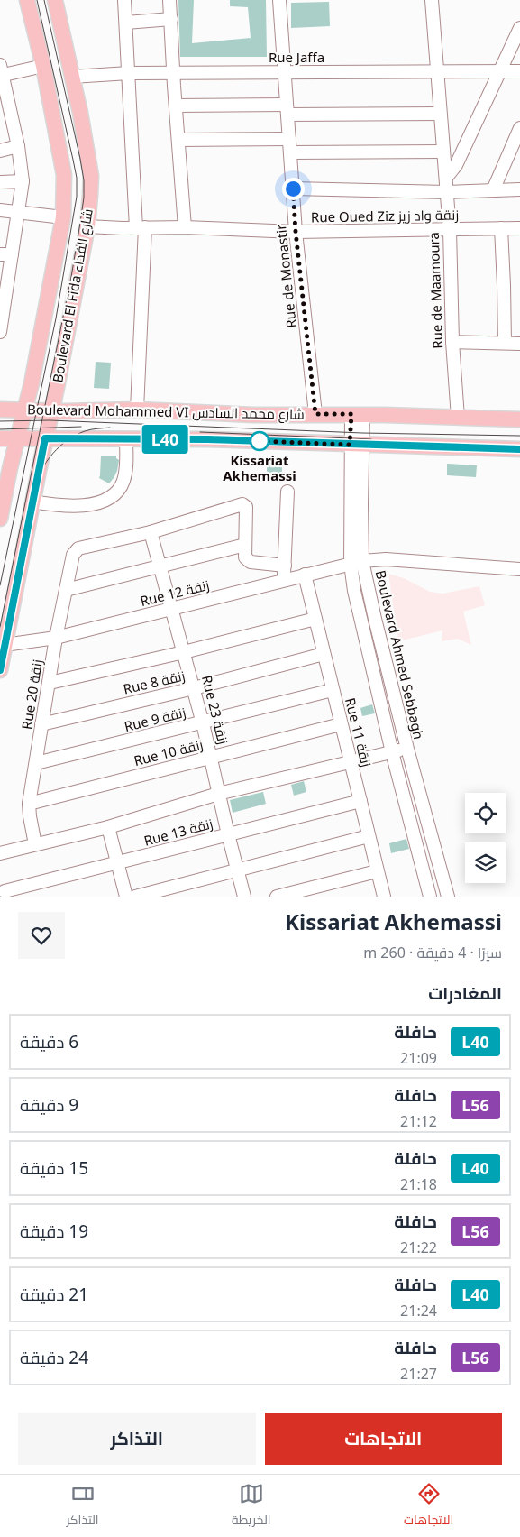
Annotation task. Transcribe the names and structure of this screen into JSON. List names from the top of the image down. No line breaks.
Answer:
{"streets":{"main road":["Boulevard El Fida شارع الفداء","Boulevard Mohammed VI شارع محمد السادس"],"street":["Rue Jaffa","Rue Oued Ziz زنقة واد زيز","Rue de Monastir","Rue de Maamoura","Rue 12 زنقة","Boulevard Ahmed Sebbagh","Rue 8 زنقة","Rue 20 زنقة","Rue 23 زنقة","Rue 9 زنقة","Rue 11 زنقة","Rue 10 زنقة","Rue 13 زنقة"]},"crossings":[["Rue Jaffa","Rue de Monastir"],["Rue Jaffa","Rue de Maamoura"],["Rue Jaffa","Boulevard El Fida شارع الفداء"],["Rue Oued Ziz زنقة واد زيز","Rue de Monastir"],["Rue Oued Ziz زنقة واد زيز","Rue de Maamoura"],["Rue Oued Ziz زنقة واد زيز","Boulevard El Fida شارع الفداء"],["Rue de Monastir","Boulevard Mohammed VI شارع محمد السادس"],["Rue de Maamoura","Boulevard Mohammed VI شارع محمد السادس"],["Boulevard El Fida شارع الفداء","Boulevard Mohammed VI شارع محمد السادس"],["Boulevard El Fida شارع الفداء","Rue 12 زنقة"],["Boulevard Mohammed VI شارع محمد السادس","Boulevard Ahmed Sebbagh"],["Rue 12 زنقة","Boulevard Ahmed Sebbagh"],["Rue 12 زنقة","Rue 20 زنقة"],["Rue 12 زنقة","Rue 23 زنقة"],["Rue 12 زنقة","Rue 11 زنقة"],["Rue 8 زنقة","Rue 20 زنقة"],["Rue 8 زنقة","Rue 23 زنقة"],["Rue 8 زنقة","Rue 11 زنقة"],["Rue 20 زنقة","Rue 23 زنقة"],["Rue 20 زنقة","Rue 9 زنقة"],["Rue 20 زنقة","Rue 10 زنقة"],["Rue 23 زنقة","Rue 9 زنقة"],["Rue 23 زنقة","Rue 10 زنقة"],["Rue 23 زنقة","Rue 13 زنقة"],["Rue 9 زنقة","Rue 11 زنقة"],["Rue 11 زنقة","Rue 10 زنقة"],["Rue 11 زنقة","Rue 13 زنقة"]],"places":["Kissariat Akhemassi"],"lines":["bus line L40"],"page":{"on_map":"L40","heading":[["Kissariat Akhemassi","سيرًا · 4 دقيقة · 260 m"],"المغادرات"],"list":[{"mark":"L40","name":"حافلة","note":"21:09","value":"6 دقيقة"},{"mark":"L56","name":"حافلة","note":"21:12","value":"9 دقيقة"},{"mark":"L40","name":"حافلة","note":"21:18","value":"15 دقيقة"},{"mark":"L56","name":"حافلة","note":"21:22","value":"19 دقيقة"},{"mark":"L40","name":"حافلة","note":"21:24","value":"21 دقيقة"},{"mark":"L56","name":"حافلة","note":"21:27","value":"24 دقيقة"}],"buttons":["الاتجاهات","التذاكر"],"tabs":["الاتجاهات","الخريطة","التذاكر"]}}
